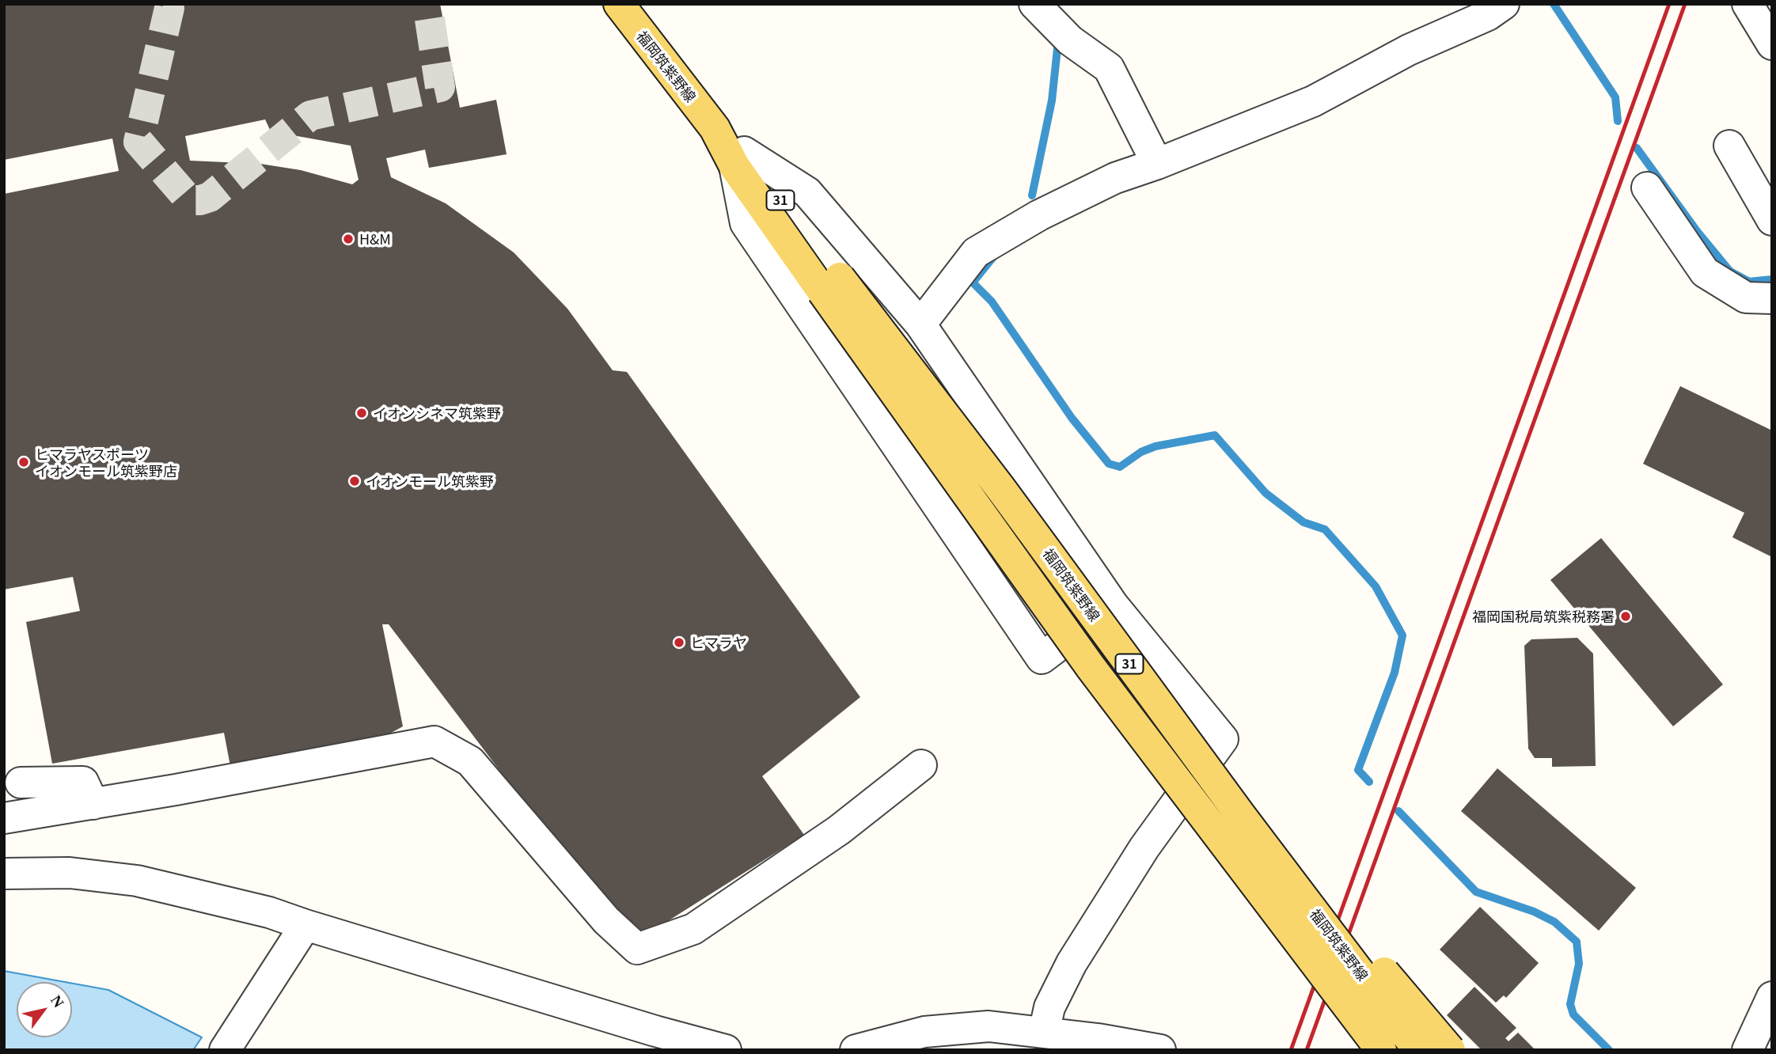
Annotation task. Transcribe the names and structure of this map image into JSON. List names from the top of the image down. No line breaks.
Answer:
{"streets":{"main road":["福岡筑紫野線","31"]},"places":["H&M","イオンシネマ筑紫野","ヒマラヤスポーツ イオンモール筑紫野店","イオンモール筑紫野","福岡国税局筑紫税務署","ヒマラヤ"],"north":"top right"}
